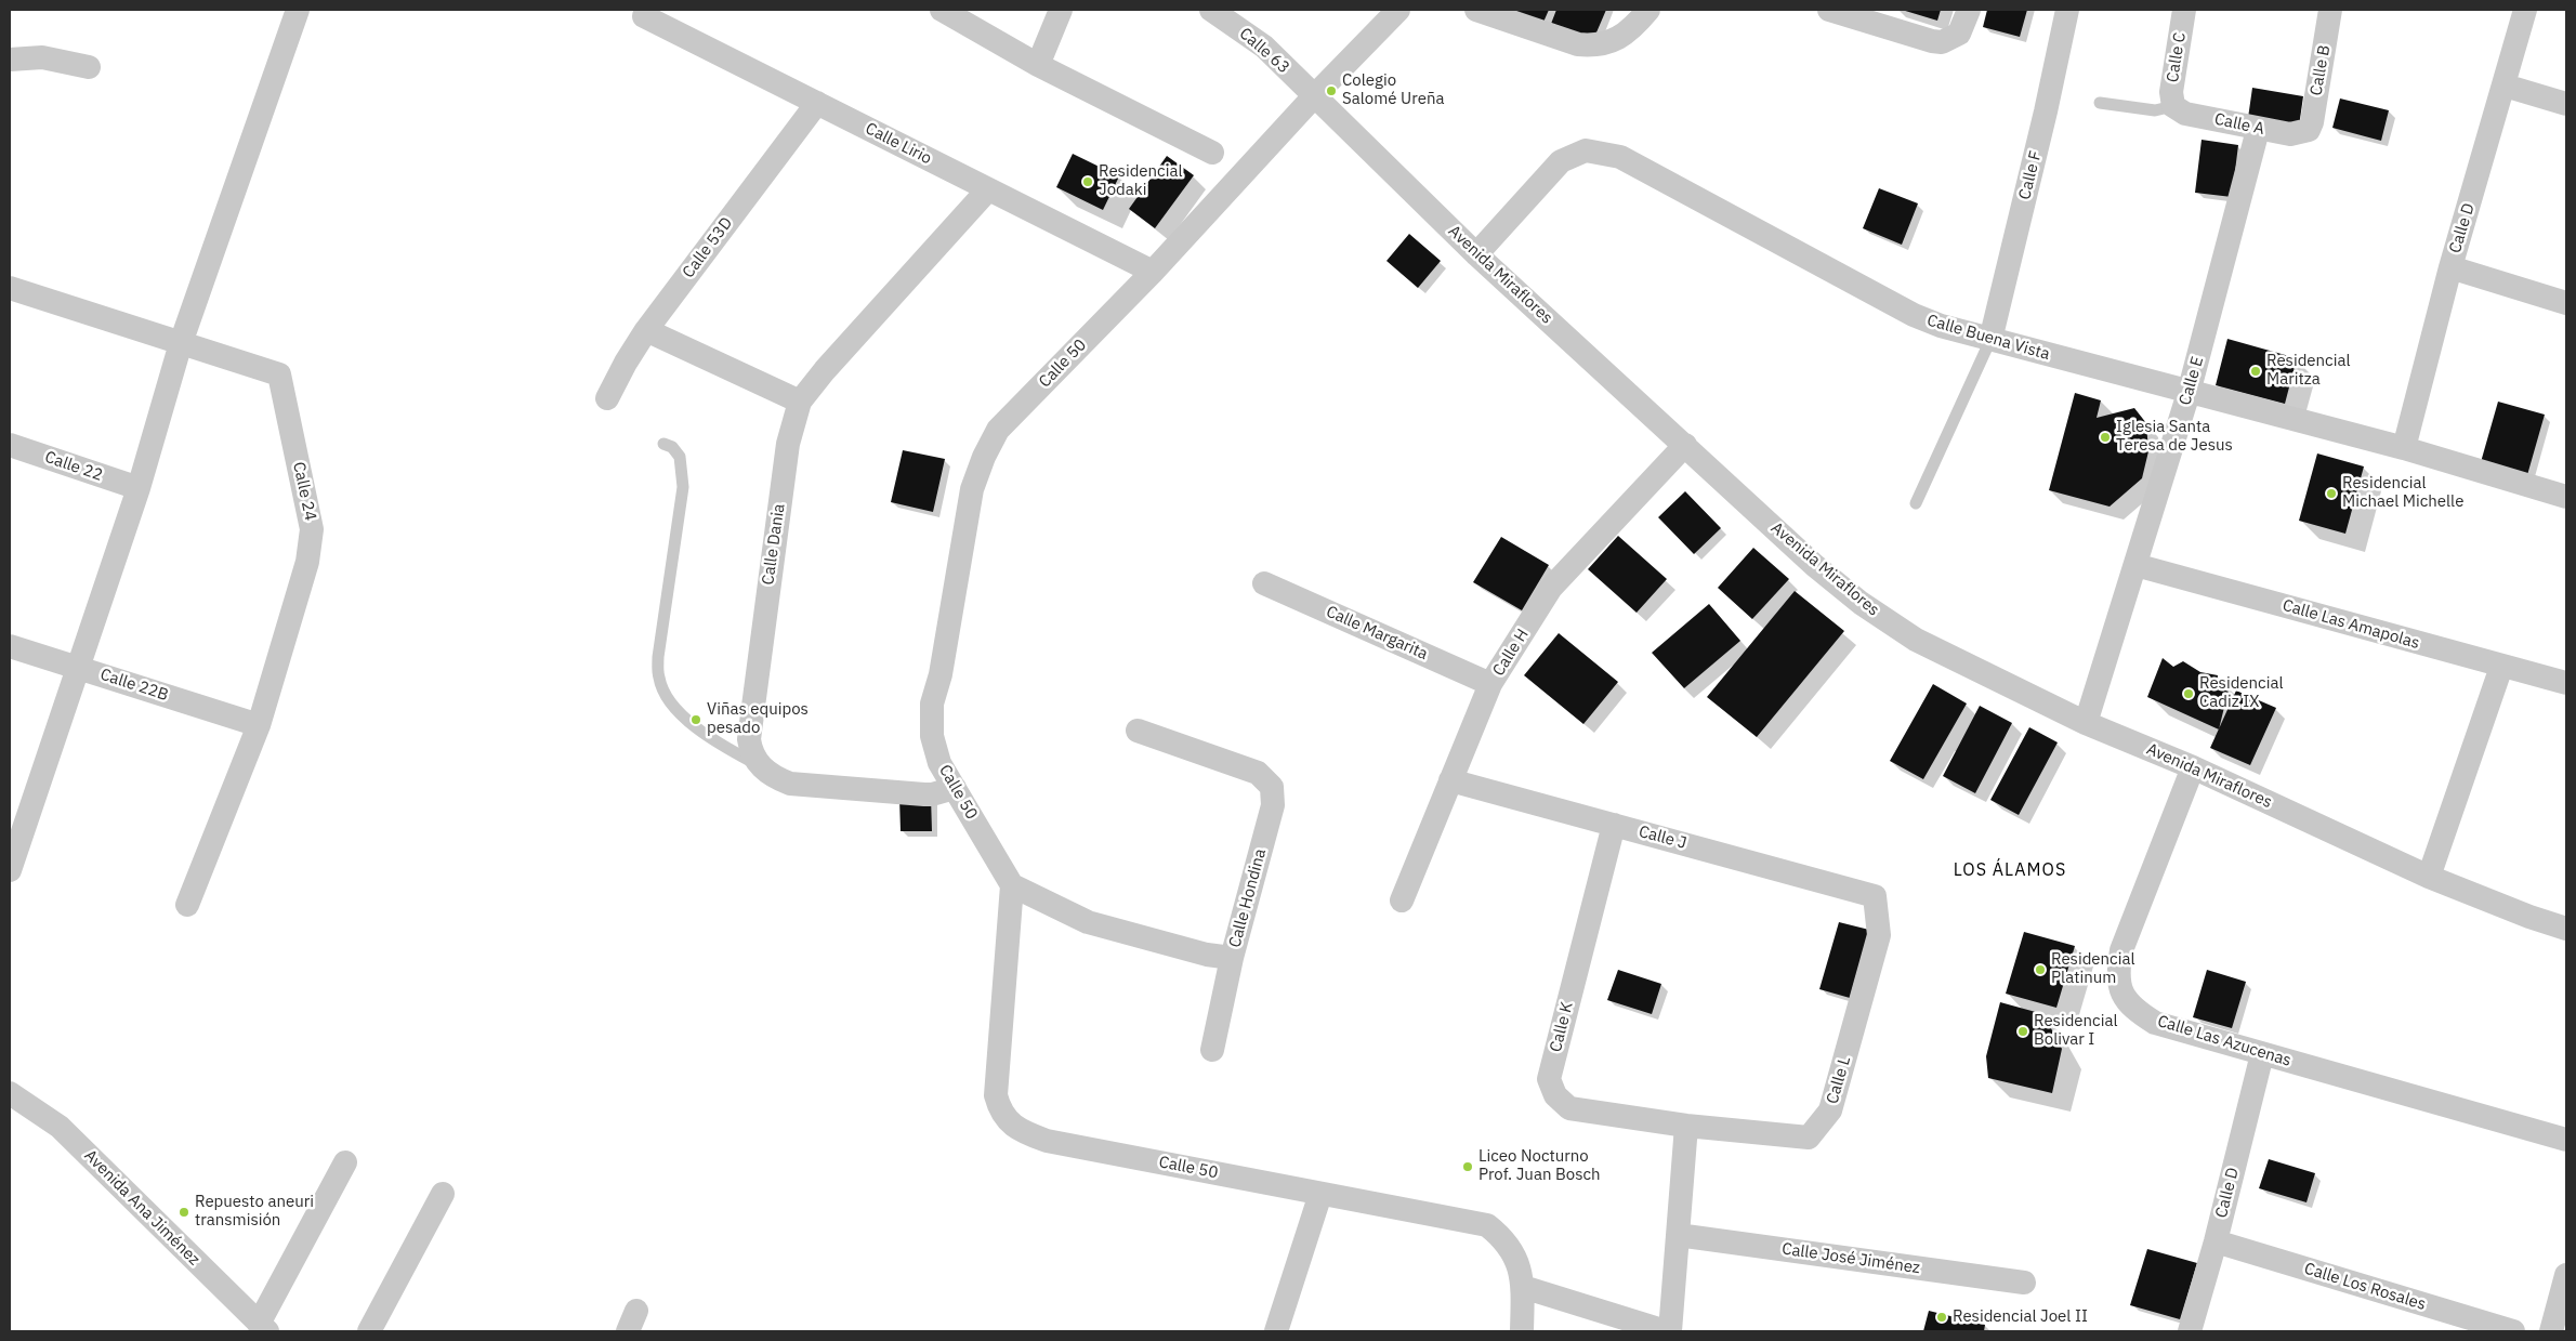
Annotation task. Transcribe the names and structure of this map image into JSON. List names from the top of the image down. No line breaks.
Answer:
{"streets":{"street":["Calle 63","Calle C","Calle B","Calle A","Calle Lirio","Calle F","Calle D","Calle 53D","Avenida Miraflores","Calle Buena Vista","Calle 50","Calle E","Calle 22","Calle 24","Calle Dania","Calle Las Amapolas","Calle Margarita","Calle H","Calle 22B","Calle J","Calle Hondina","Calle K","Calle Las Azucenas","Calle L","Avenida Ana Jiménez","Calle José Jiménez","Calle Los Rosales"]},"crossings":[["Calle 63","Avenida Miraflores"],["Calle 63","Calle 50"],["Calle C","Calle A"],["Calle B","Calle A"],["Calle A","Calle E"],["Calle Lirio","Calle 53D"],["Calle Lirio","Calle 50"],["Calle Lirio","Calle Dania"],["Calle F","Calle Buena Vista"],["Calle D","Calle Buena Vista"],["Calle D","Calle Las Azucenas"],["Calle D","Calle Los Rosales"],["Avenida Miraflores","Calle Buena Vista"],["Avenida Miraflores","Calle 50"],["Avenida Miraflores","Calle E"],["Avenida Miraflores","Calle H"],["Avenida Miraflores","Calle Las Azucenas"],["Calle Buena Vista","Calle E"],["Calle 50","Calle Hondina"],["Calle E","Calle Las Amapolas"],["Calle 24","Calle 22B"],["Calle Margarita","Calle H"],["Calle H","Calle J"],["Calle J","Calle K"],["Calle J","Calle L"],["Calle K","Calle L"]],"districts":["LOS ÁLAMOS"],"places":["Colegio Salomé Ureña","Residencial Jodaki","Residencial Maritza","Iglesia Santa Teresa de Jesus","Residencial Michael Michelle","Residencial Cadiz IX","Viñas equipos pesado","Residencial Platinum","Residencial Bolivar I","Liceo Nocturno Prof. Juan Bosch","Repuesto aneuri transmisión","Residencial Joel II"]}
